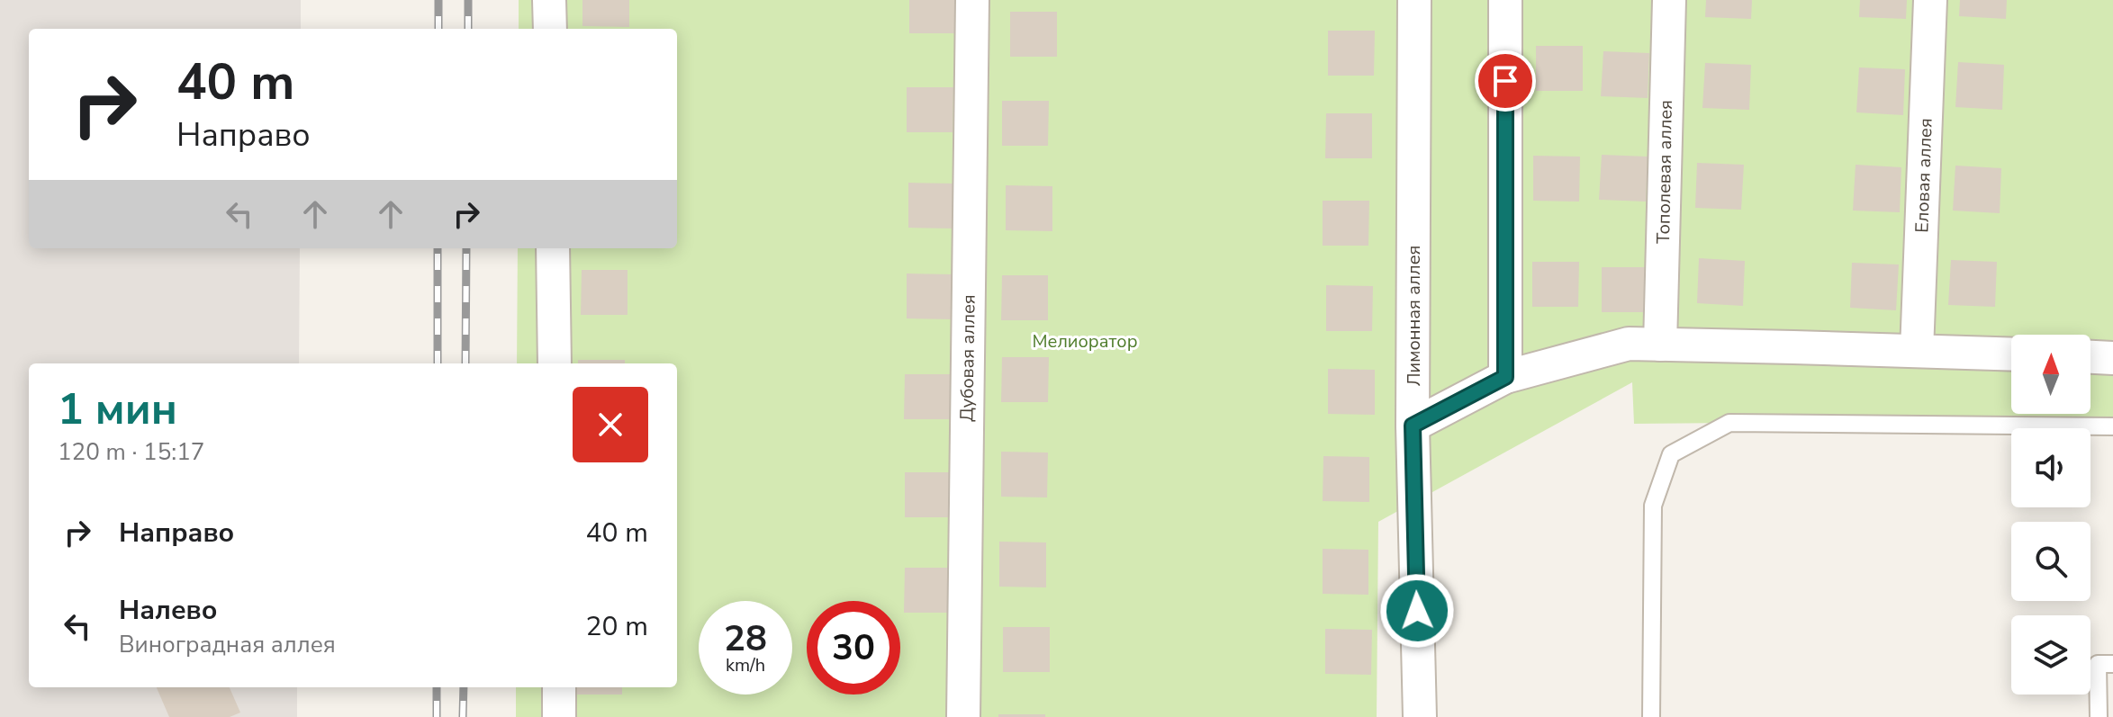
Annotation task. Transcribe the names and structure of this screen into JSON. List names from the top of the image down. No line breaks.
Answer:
{"streets":{"street":["Тополевая аллея","Еловая аллея","Лимонная аллея","Дубовая аллея"]},"parks":["Мелиоратор"],"north":"top","page":{"turn":["40 m","Направо"],"heading":["1 мин","120 m · 15:17"],"list":[{"name":"Направо","value":"40 m"},{"name":"Налево","note":"Виноградная аллея","value":"20 m"}],"speed":"28 km/h","limit":"30"}}
